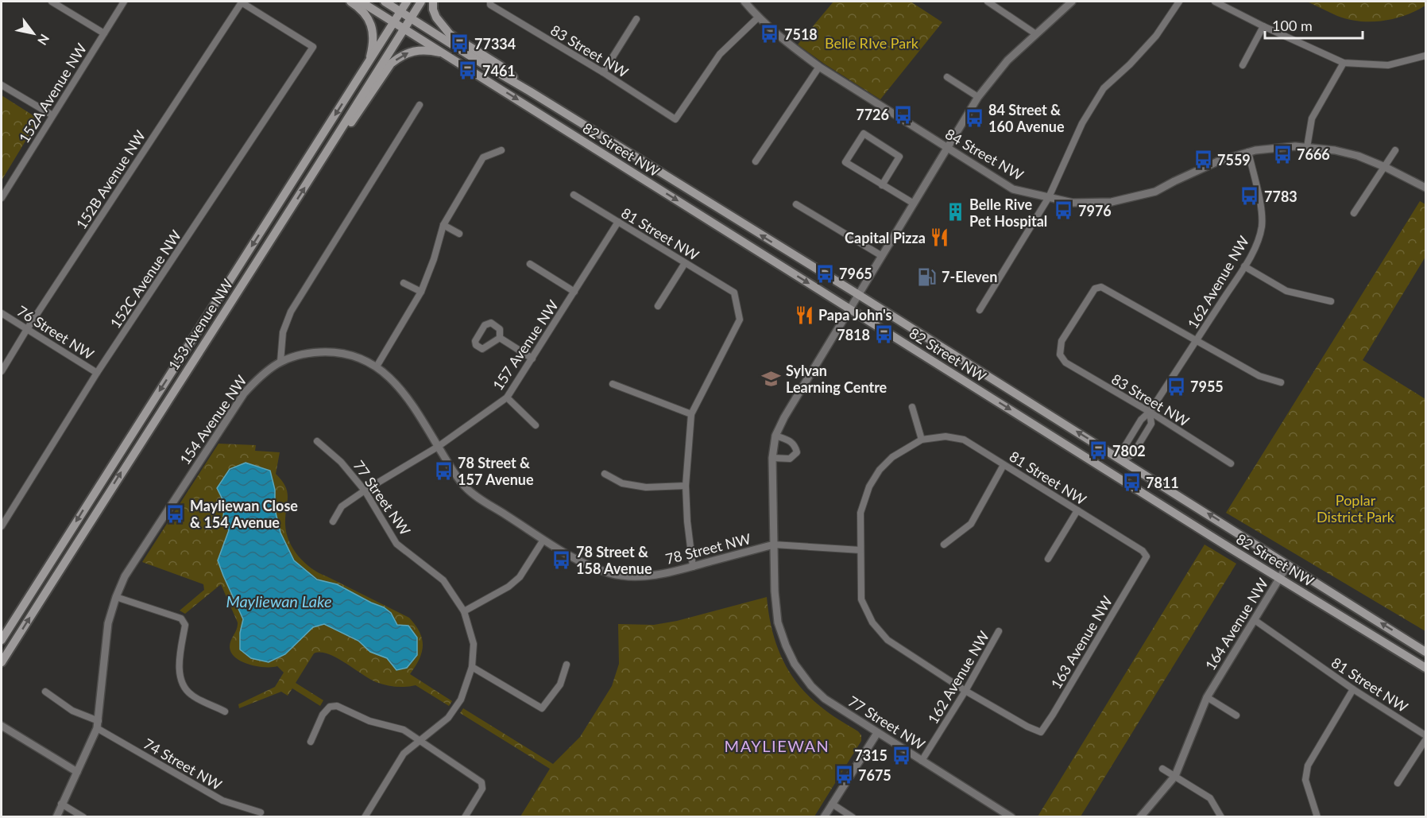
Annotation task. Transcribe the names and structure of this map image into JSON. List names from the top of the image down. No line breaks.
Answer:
{"streets":{"main road":["82 Street NW","153 Avenue NW"],"street":["83 Street NW","152A Avenue NW","84 Street NW","152B Avenue NW","81 Street NW","152C Avenue NW","162 Avenue NW","76 Street NW","157 Avenue NW","154 Avenue NW","77 Street NW","78 Street NW","164 Avenue NW","163 Avenue NW","74 Street NW"]},"crossings":[["83 Street NW","84 Street NW"],["83 Street NW","162 Avenue NW"],["82 Street NW","162 Avenue NW"],["82 Street NW","153 Avenue NW"],["82 Street NW","77 Street NW"],["82 Street NW","164 Avenue NW"],["84 Street NW","162 Avenue NW"],["84 Street NW","77 Street NW"],["152B Avenue NW","152C Avenue NW"],["152B Avenue NW","76 Street NW"],["81 Street NW","157 Avenue NW"],["81 Street NW","164 Avenue NW"],["81 Street NW","163 Avenue NW"],["152C Avenue NW","76 Street NW"],["162 Avenue NW","77 Street NW"],["162 Avenue NW","163 Avenue NW"],["157 Avenue NW","77 Street NW"],["157 Avenue NW","78 Street NW"],["154 Avenue NW","78 Street NW"],["154 Avenue NW","74 Street NW"],["77 Street NW","78 Street NW"]],"districts":["MAYLIEWAN"],"water":["Mayliewan Lake"],"parks":["Belle RIve Park","Poplar District Park"],"places":{"bus stop":["7518","77334","7461","7726","84 Street & 160 Avenue","7666","7559","7783","7976","7965","7818","7955","7802","78 Street & 157 Avenue","7811","Mayliewan Close & 154 Avenue","78 Street & 158 Avenue","7315","7675"],"building":["Belle Rive Pet Hospital"],"restaurant":["Capital Pizza","Papa John's"],"fuel station":["7-Eleven"],"school or university":["Sylvan Learning Centre"]},"scale_bar":"100 m","north":"bottom right"}
